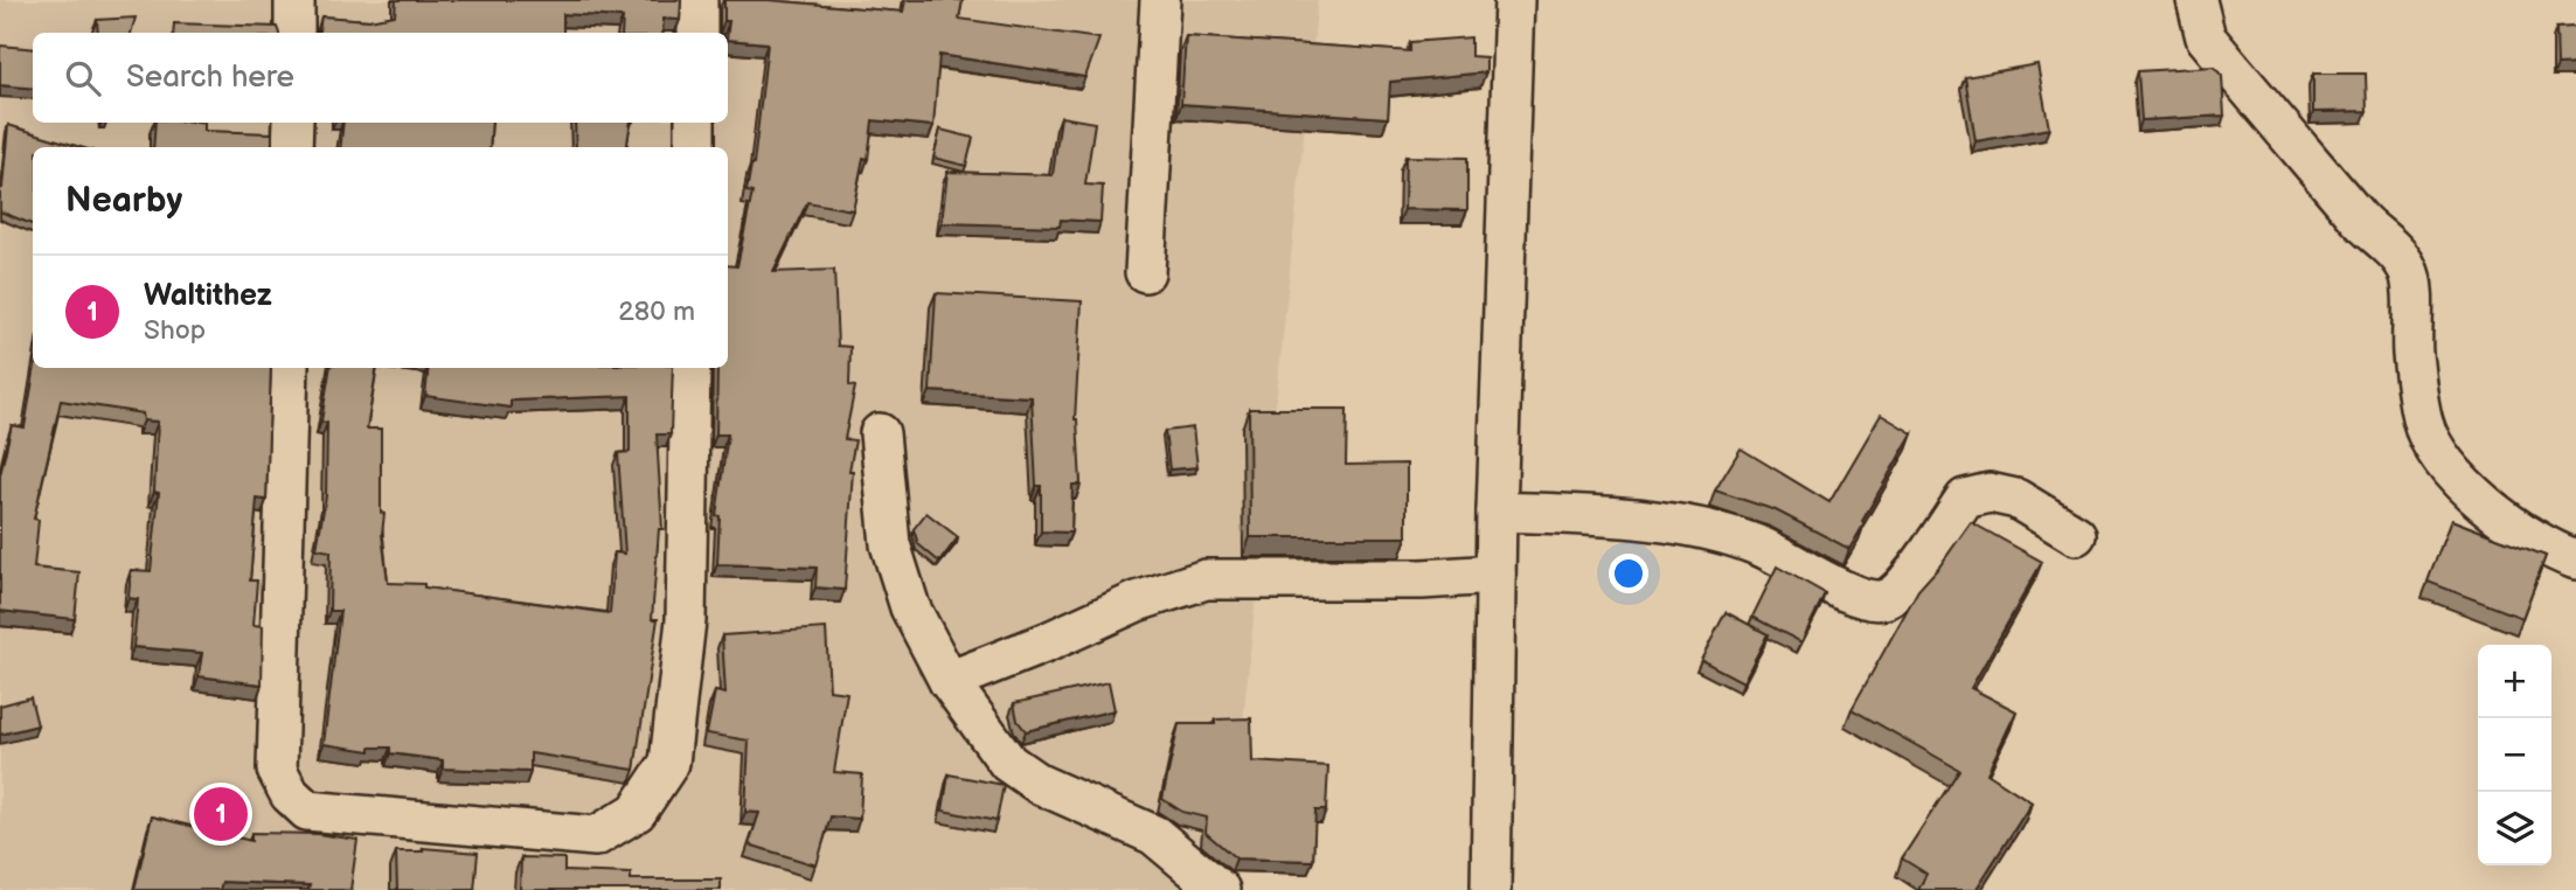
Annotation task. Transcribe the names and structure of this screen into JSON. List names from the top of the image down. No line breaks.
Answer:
{"page":{"search":"Search here","heading":"Nearby","list":[{"mark":"1","name":"Waltithez","note":"Shop","value":"280 m"}],"map_buttons":["+","−"],"pins":"1"}}
